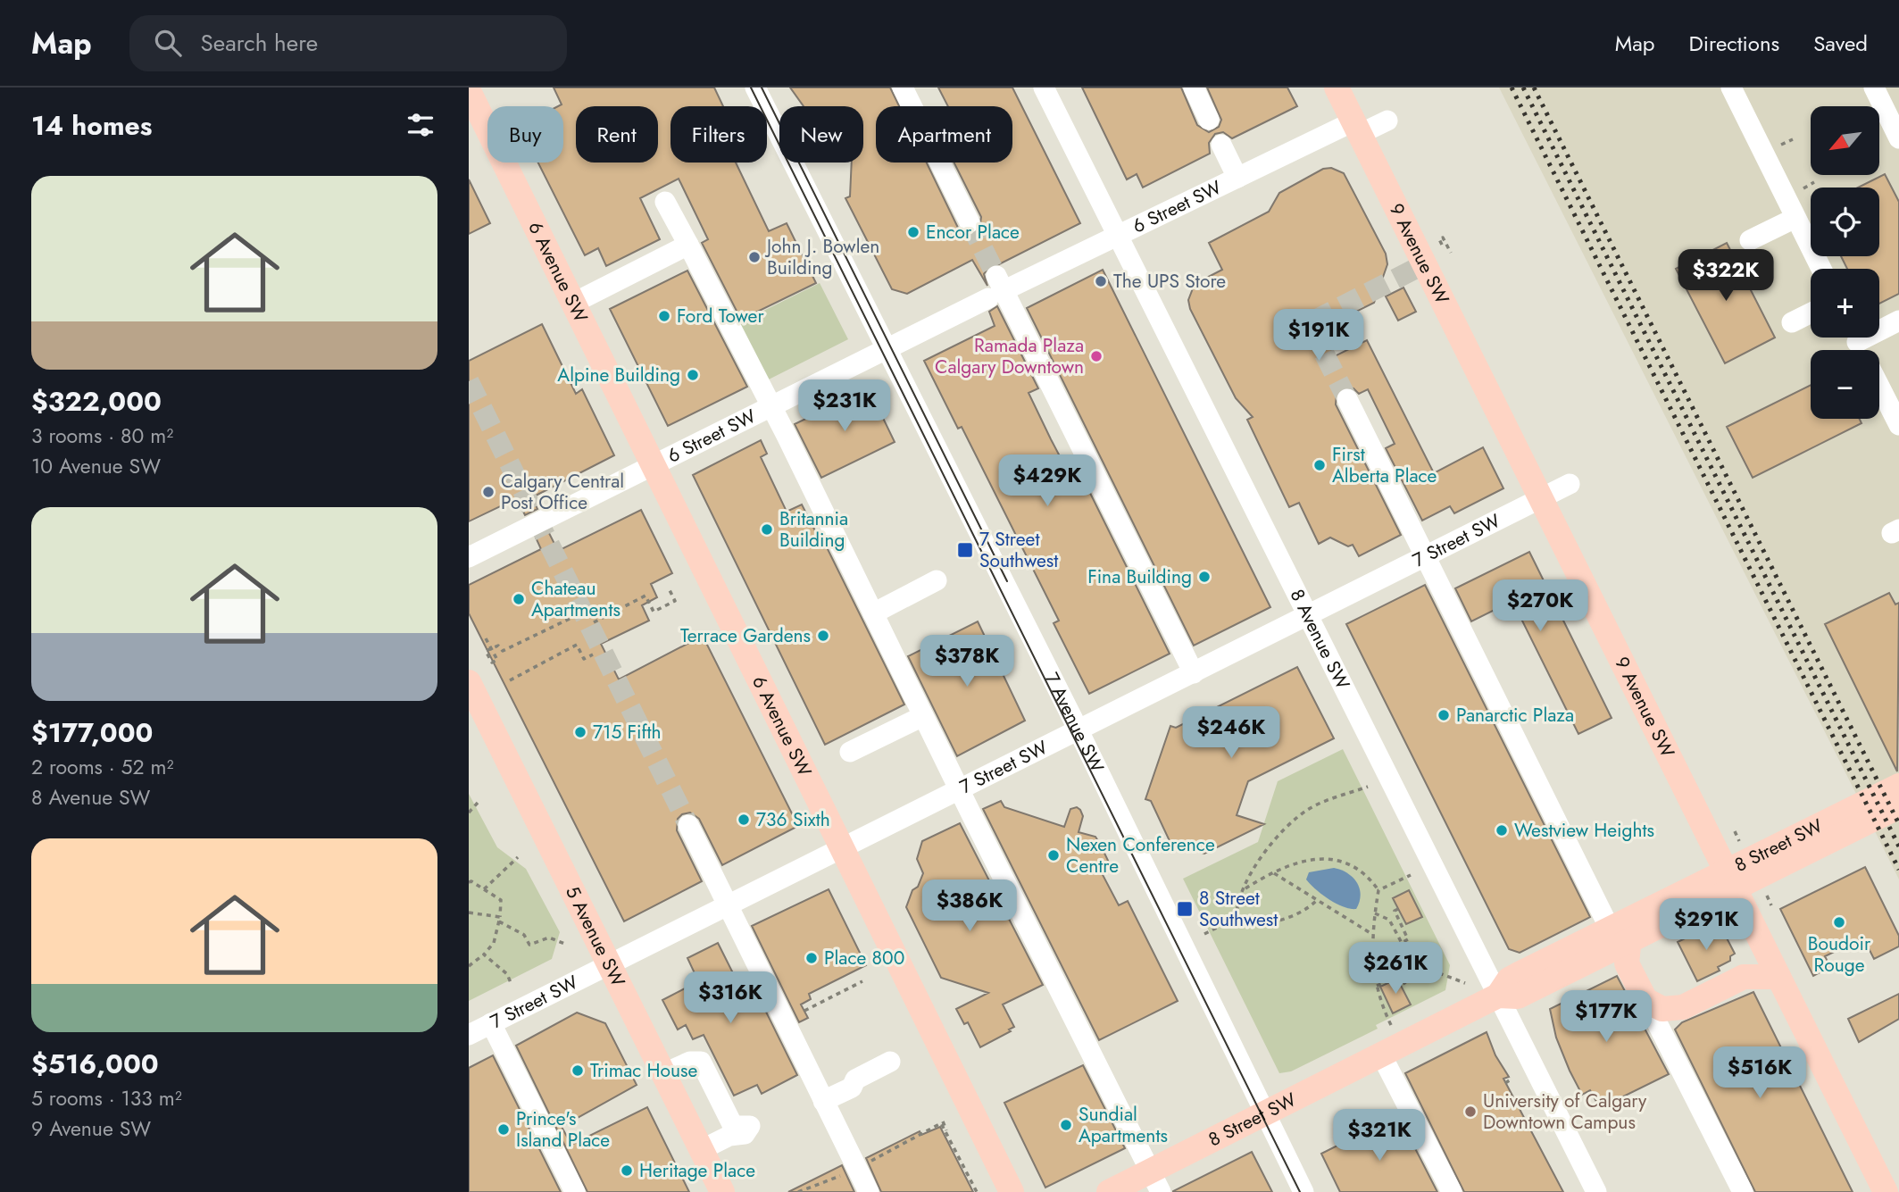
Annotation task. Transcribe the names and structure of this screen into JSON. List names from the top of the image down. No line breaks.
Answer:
{"streets":{"main road":["9 Avenue SW","6 Avenue SW","8 Street SW","5 Avenue SW"],"street":["6 Street SW","7 Street SW","8 Avenue SW","7 Avenue SW"]},"crossings":[["6 Street SW","9 Avenue SW"],["6 Street SW","6 Avenue SW"],["6 Street SW","8 Avenue SW"],["6 Street SW","7 Avenue SW"],["9 Avenue SW","7 Street SW"],["6 Avenue SW","7 Street SW"],["7 Street SW","8 Avenue SW"],["7 Street SW","7 Avenue SW"],["7 Street SW","5 Avenue SW"],["8 Avenue SW","8 Street SW"],["7 Avenue SW","8 Street SW"]],"places":{"other":["Encor Place","John J. Bowlen Building","The UPS Store","Ford Tower","Ramada Plaza Calgary Downtown","Alpine Building","First Alberta Place","Calgary Central Post Office","Britannia Building","Fina Building","Chateau Apartments","Terrace Gardens","Panarctic Plaza","715 Fifth","736 Sixth","Westview Heights","Nexen Conference Centre","Boudoir Rouge","Place 800","Trimac House","University of Calgary Downtown Campus","Sundial Apartments","Prince's Island Place","Heritage Place"],"transit":["7 Street Southwest","8 Street Southwest"]},"north":"bottom left","page":{"header":"Map","search":"Search here","nav":["Map","Directions","Saved"],"heading":"14 homes","map_buttons":["+","−"],"chip":["Buy","Rent","Filters","New","Apartment"],"list":[{"name":"$322,000","note":"3 rooms · 80 m² · 10 Avenue SW"},{"name":"$177,000","note":"2 rooms · 52 m² · 8 Avenue SW"},{"name":"$516,000","note":"5 rooms · 133 m² · 9 Avenue SW"}],"price":["$322K","$191K","$231K","$429K","$270K","$378K","$246K","$386K","$291K","$261K","$316K","$177K","$516K","$321K"]}}
